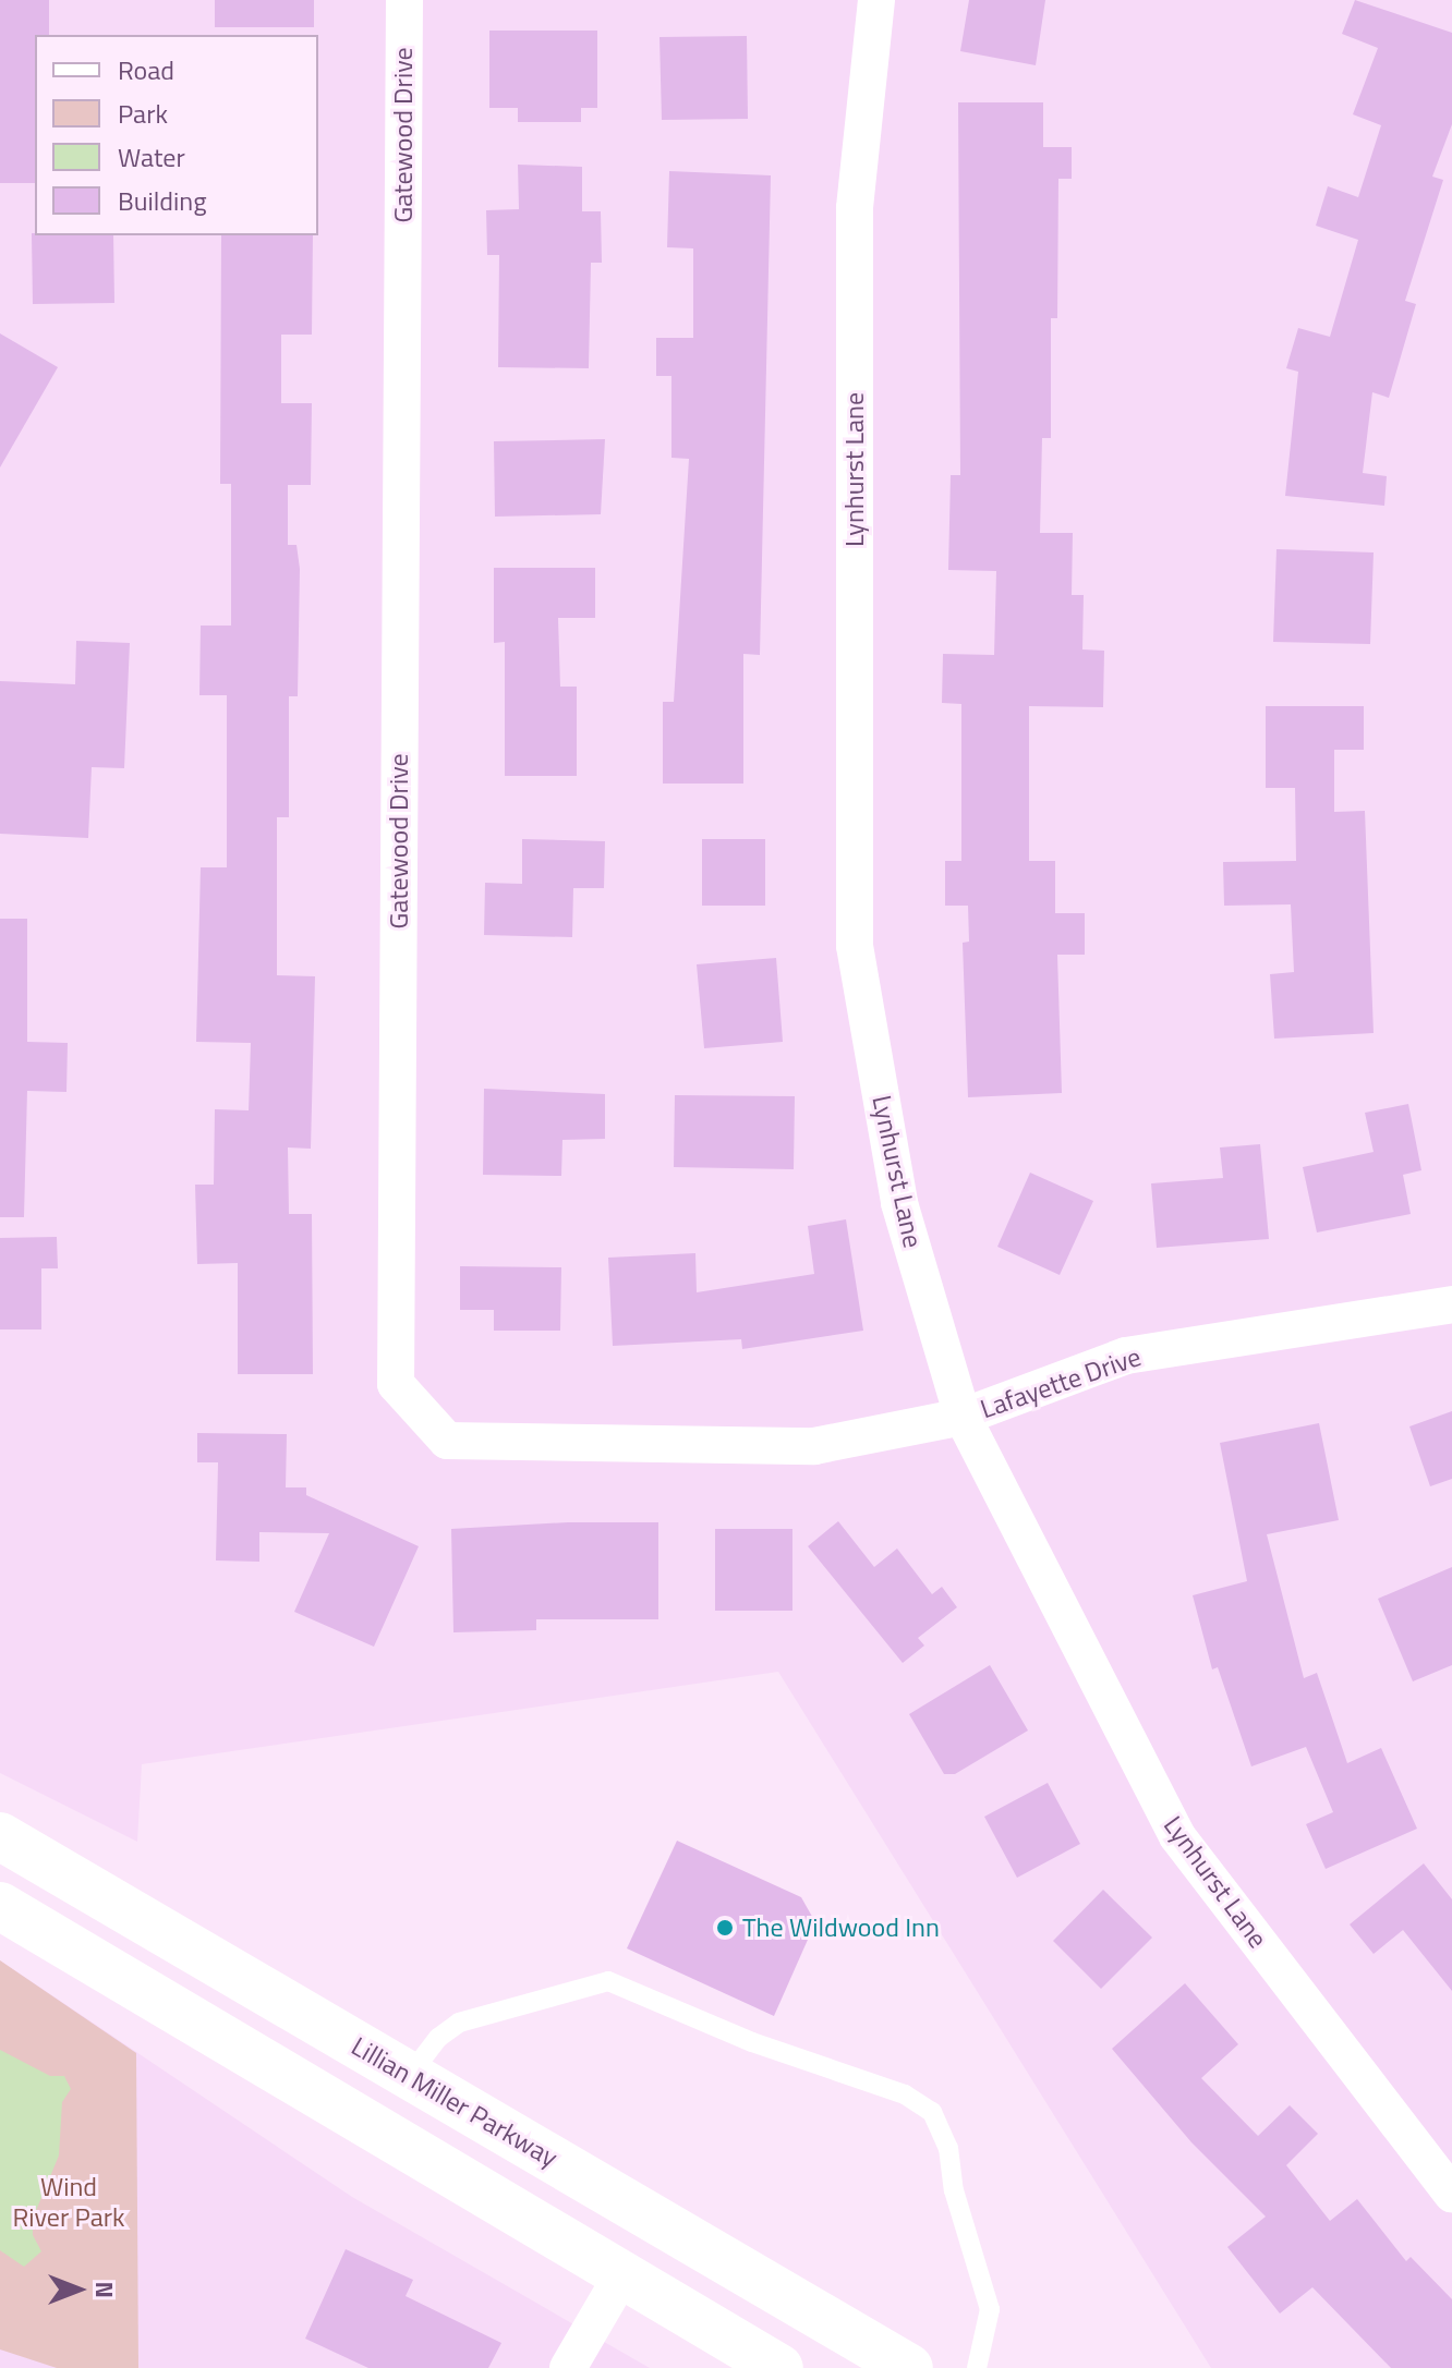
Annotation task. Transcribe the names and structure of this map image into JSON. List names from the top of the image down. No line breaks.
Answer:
{"streets":{"main road":["Lillian Miller Parkway"],"street":["Gatewood Drive","Lynhurst Lane","Lafayette Drive"]},"crossings":[["Gatewood Drive","Lafayette Drive"],["Lynhurst Lane","Lafayette Drive"]],"parks":["Wind River Park"],"places":["The Wildwood Inn"],"legend":["Road","Park","Water","Building"],"north":"right"}
